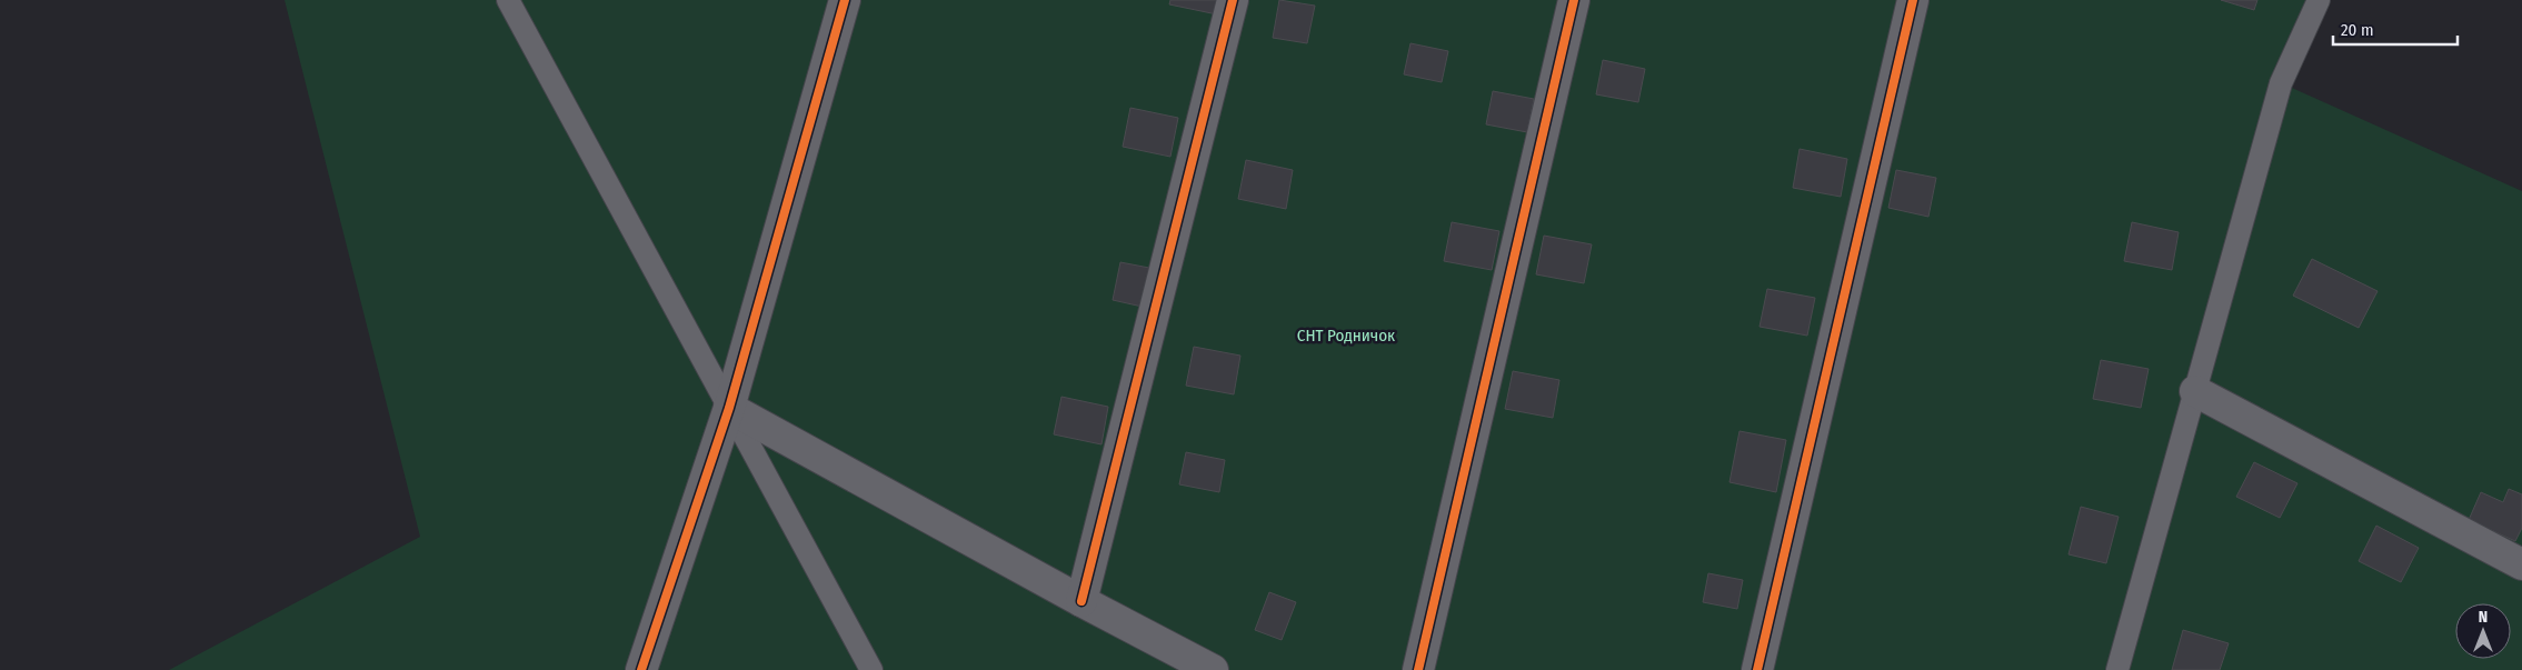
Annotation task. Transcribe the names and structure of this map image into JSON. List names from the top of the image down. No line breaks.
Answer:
{"parks":["СНТ Родничок"],"scale_bar":"20 m","north":"top"}
